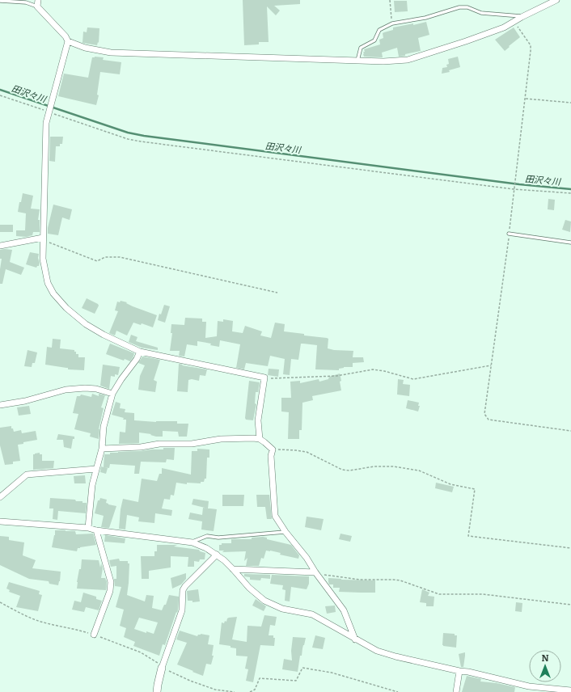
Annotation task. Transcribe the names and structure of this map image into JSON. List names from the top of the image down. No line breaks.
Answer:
{"water":["田沢々川"],"north":"top"}
